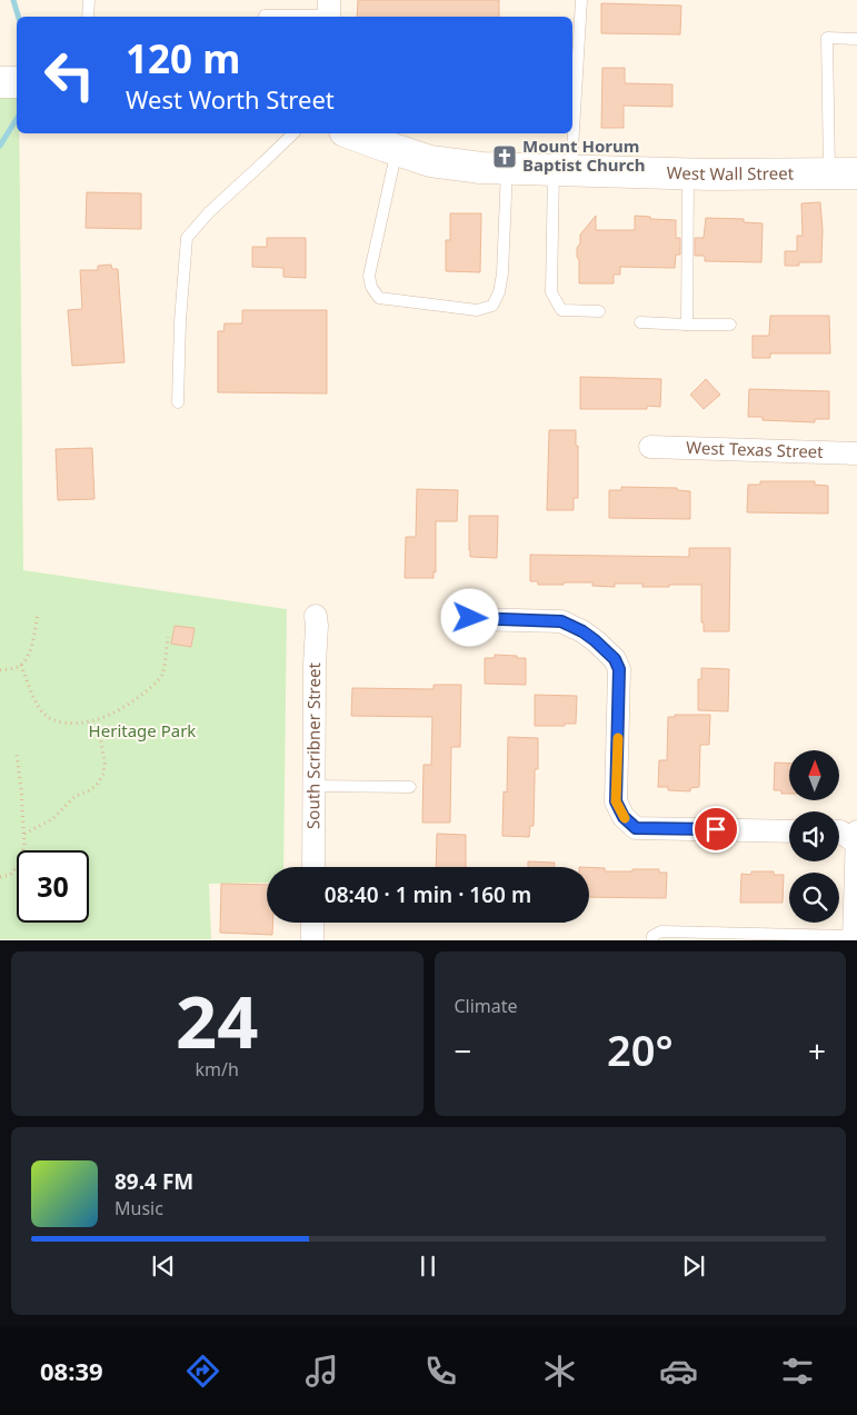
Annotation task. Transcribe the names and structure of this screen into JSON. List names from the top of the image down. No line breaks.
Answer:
{"streets":{"street":["West Wall Street","West Texas Street","South Scribner Street"]},"parks":["Heritage Park"],"places":{"church":["Mount Horum Baptist Church"]},"north":"top","page":{"turn":["120 m","West Worth Street"],"limit":"30","trip":"08:40 · 1 min · 160 m","tile":[["24","km/h"],"Climate"],"heat":["−","20°","+"],"song":["89.4 FM","Music"],"tabs":"08:39"}}
